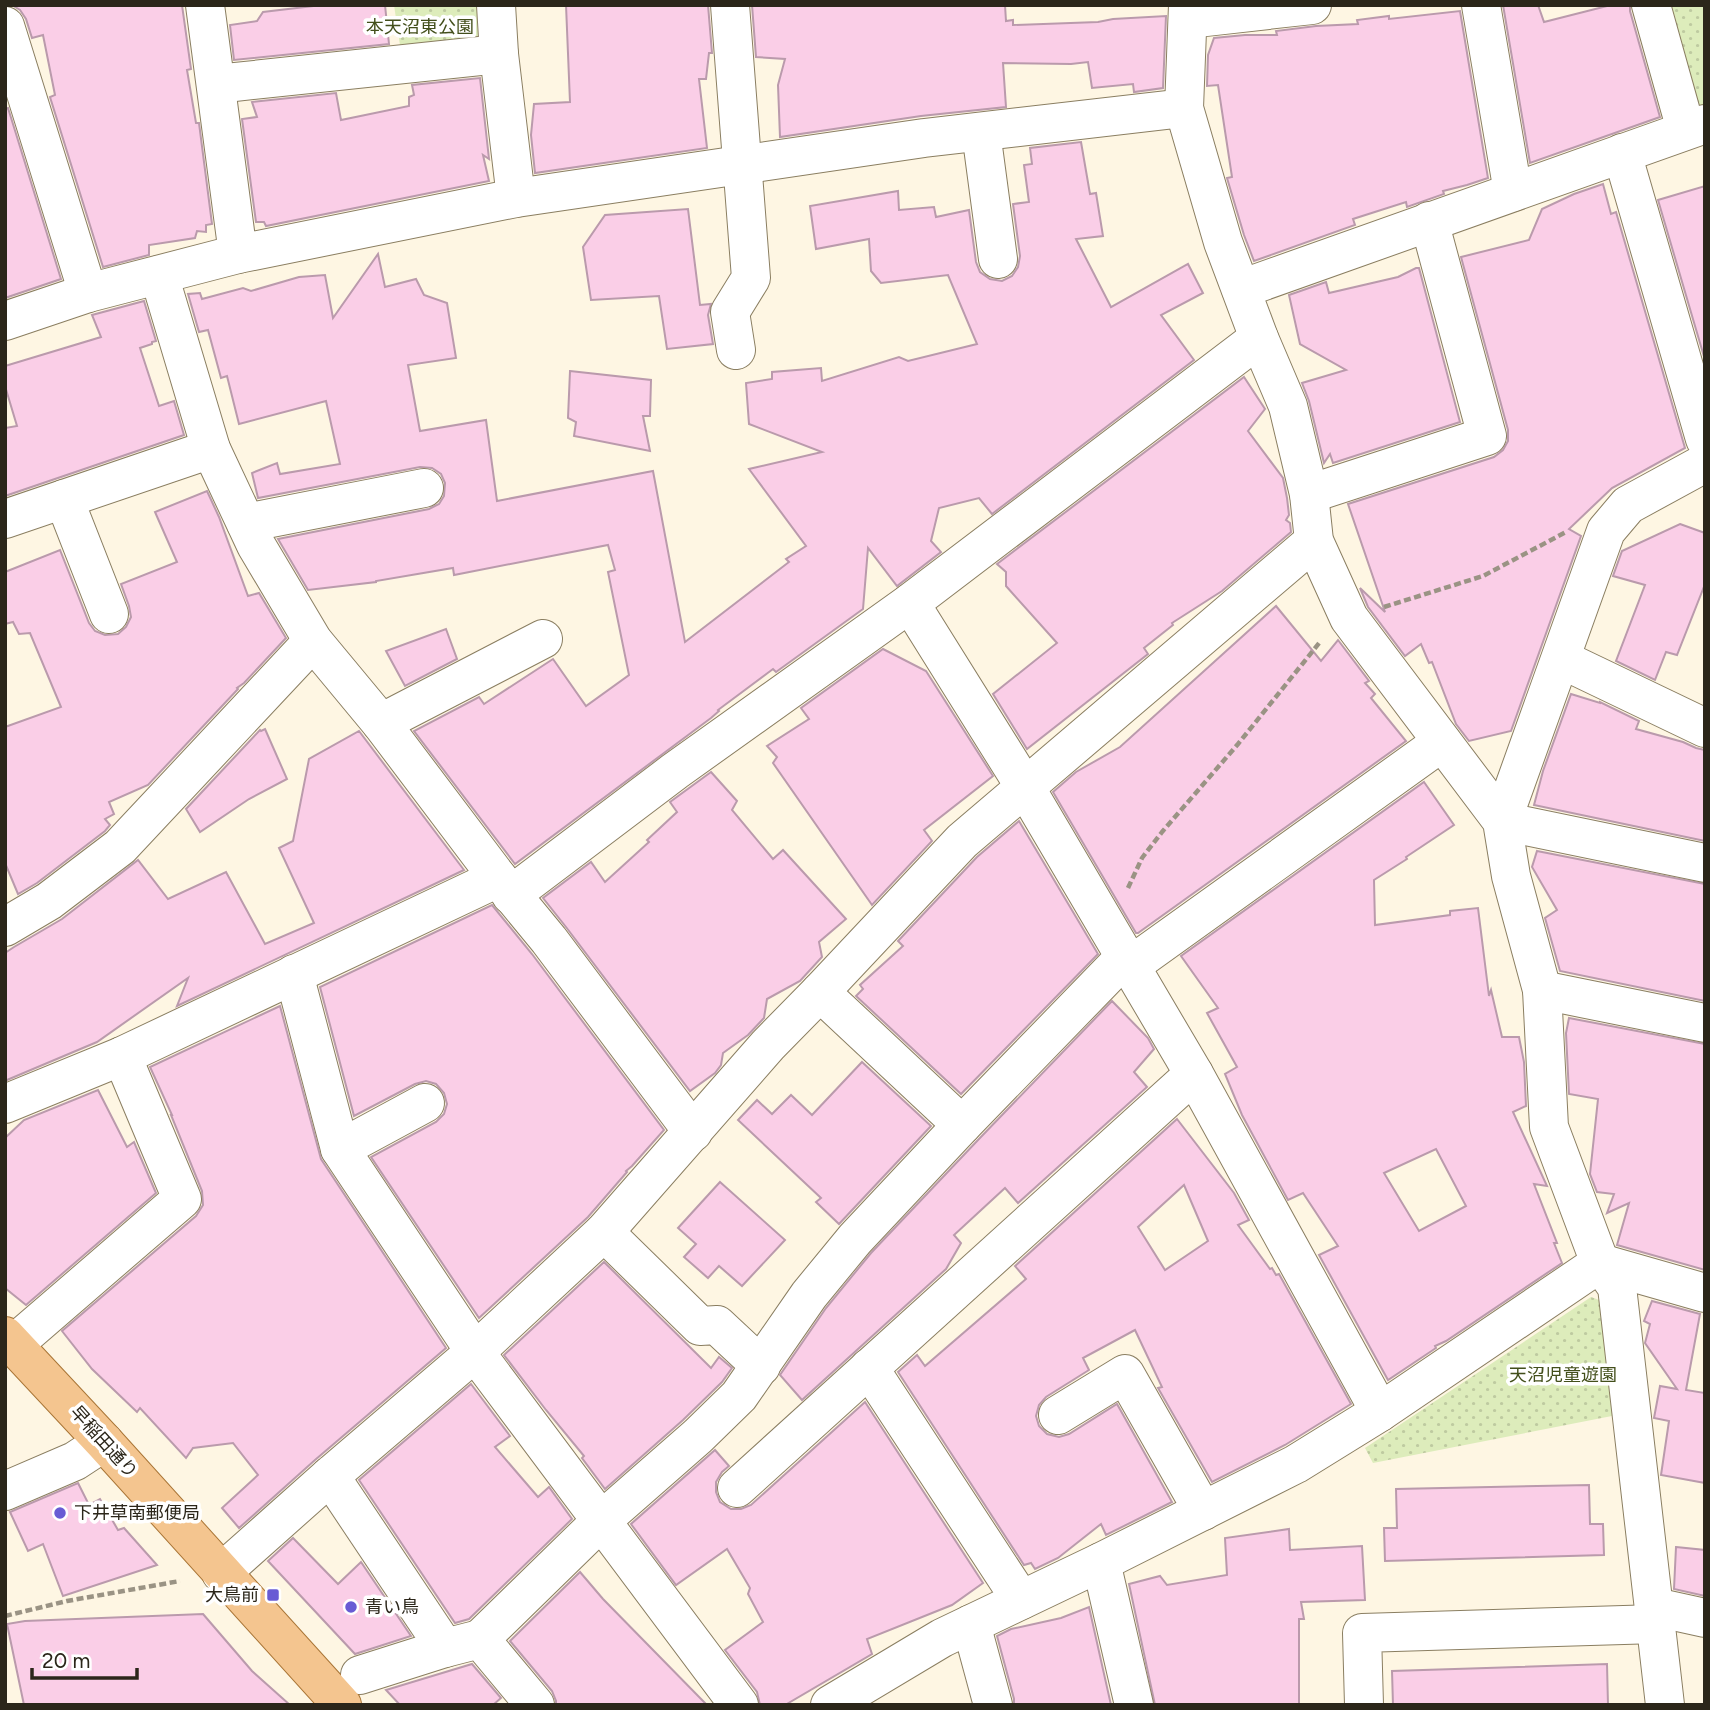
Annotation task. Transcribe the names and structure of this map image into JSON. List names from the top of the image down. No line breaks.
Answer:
{"streets":{"main road":["早稲田通り"]},"parks":["本天沼東公園","天沼児童遊園"],"places":{"other":["下井草南郵便局","青い鳥"],"transit":["大鳥前"]},"scale_bar":"20 m"}
